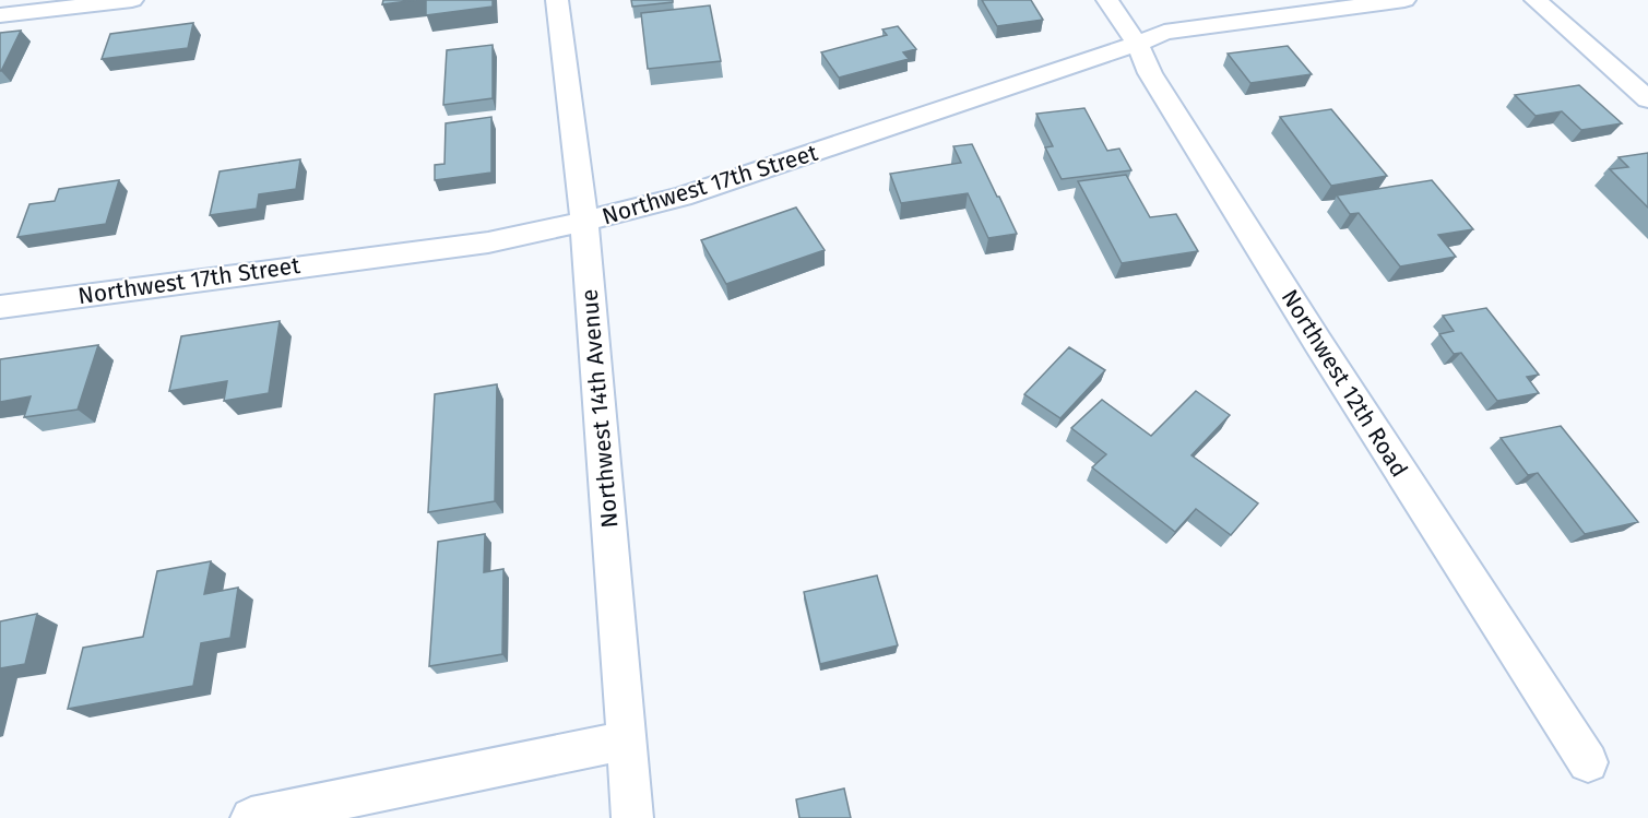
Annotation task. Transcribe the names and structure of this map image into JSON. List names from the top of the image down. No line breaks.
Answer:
{"streets":{"street":["Northwest 17th Street","Northwest 12th Road","Northwest 14th Avenue"]},"crossings":[["Northwest 17th Street","Northwest 12th Road"],["Northwest 17th Street","Northwest 14th Avenue"]]}
